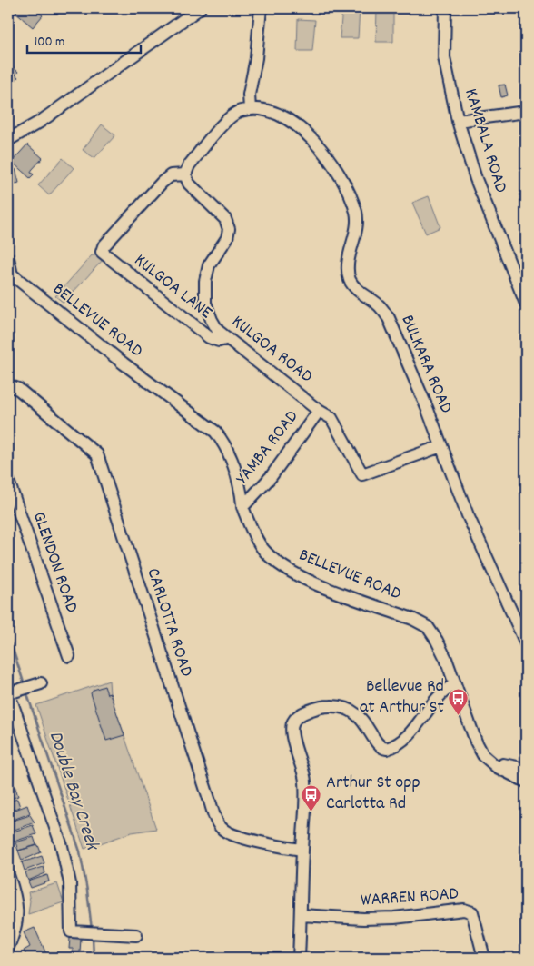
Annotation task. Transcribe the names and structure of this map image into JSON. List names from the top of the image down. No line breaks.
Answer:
{"streets":{"street":["KAMBALA ROAD","KULGOA LANE","BELLEVUE ROAD","KULGOA ROAD","BULKARA ROAD","YAMBA ROAD","GLENDON ROAD","CARLOTTA ROAD","WARREN ROAD"]},"crossings":[["KULGOA LANE","KULGOA ROAD"],["BELLEVUE ROAD","YAMBA ROAD"],["KULGOA ROAD","BULKARA ROAD"],["KULGOA ROAD","YAMBA ROAD"]],"water":["Double Bay Creek"],"places":{"bus stop":["Bellevue Rd at Arthur St","Arthur St opp Carlotta Rd"]},"scale_bar":"100 m"}
